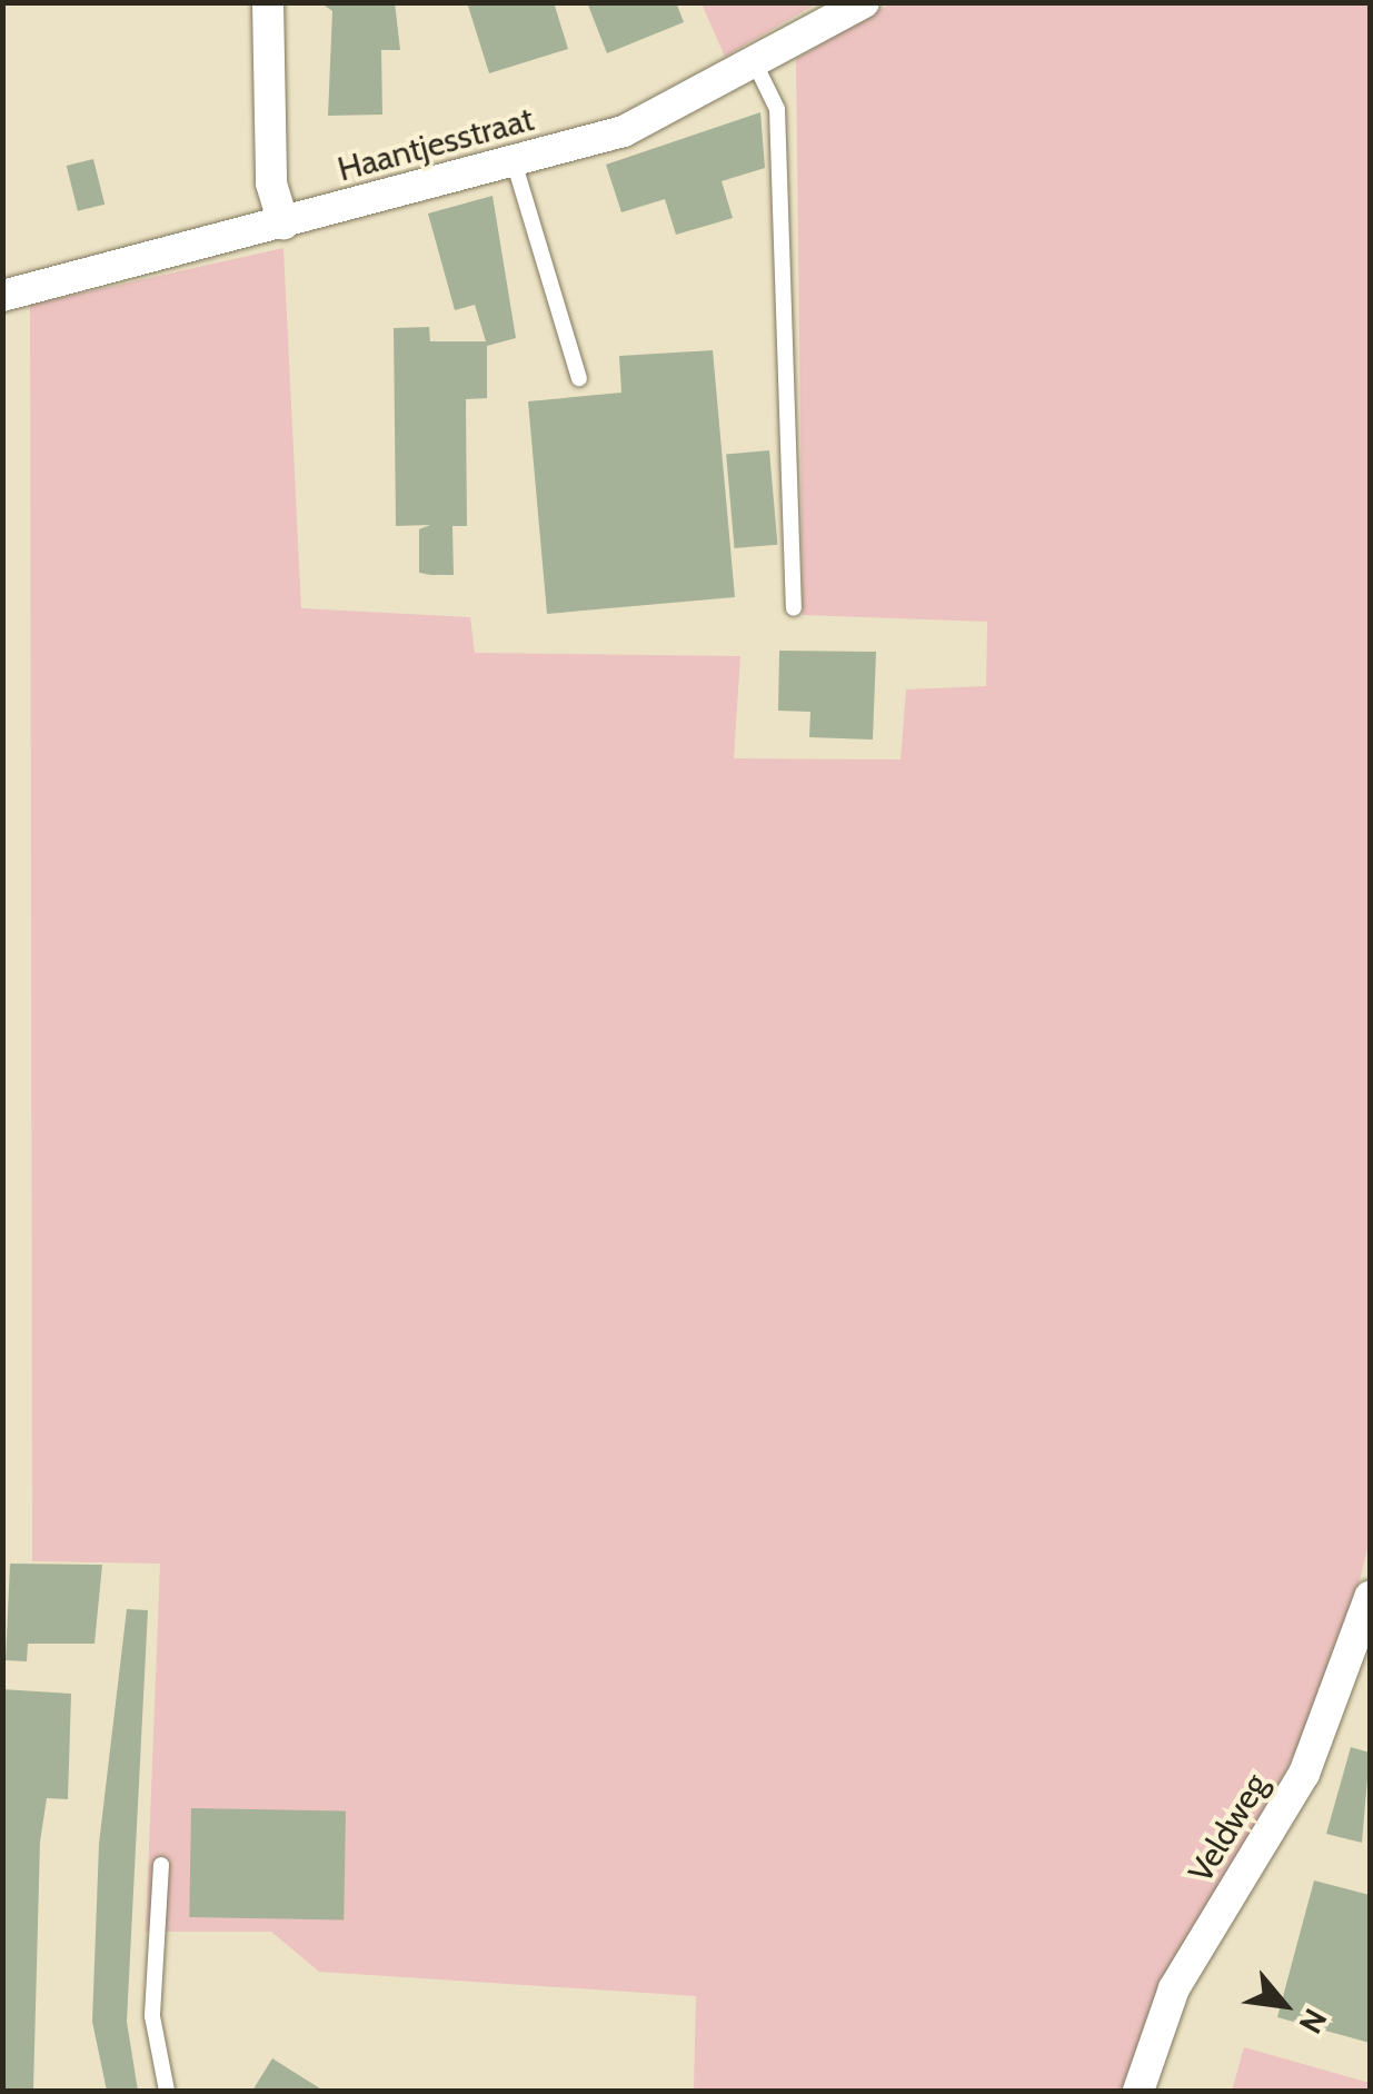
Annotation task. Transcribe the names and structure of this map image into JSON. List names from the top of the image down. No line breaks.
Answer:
{"streets":{"street":["Haantjesstraat","Veldweg"]},"north":"bottom right"}
